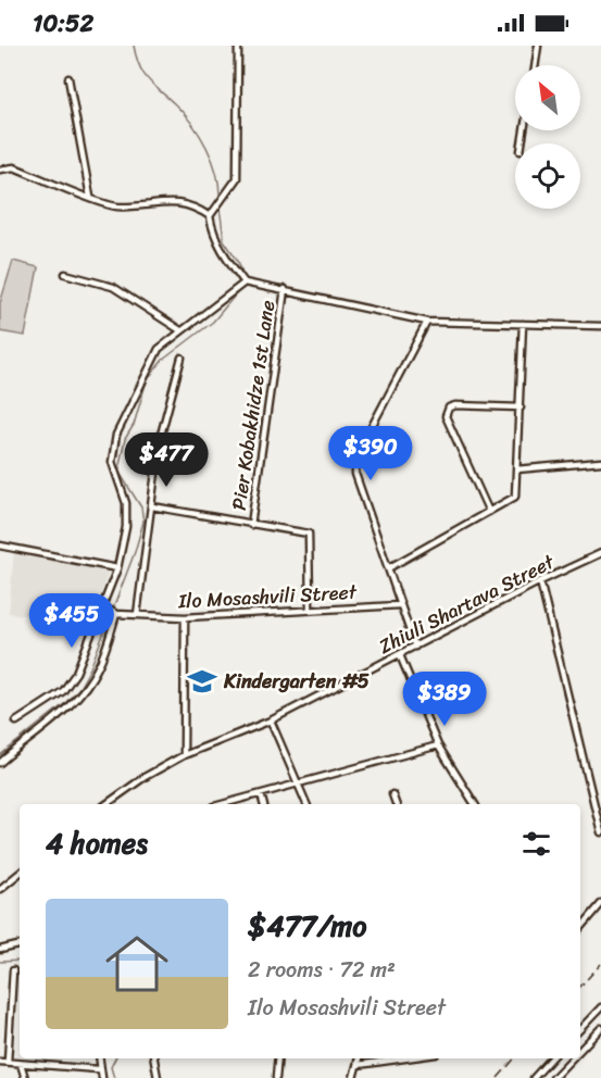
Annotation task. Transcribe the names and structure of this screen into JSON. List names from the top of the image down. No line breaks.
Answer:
{"streets":{"street":["Pier Kobakhidze 1st Lane","Ilo Mosashvili Street","Zhiuli Shartava Street"]},"places":{"school or university":["Kindergarten #5"]},"north":"top left","page":{"status":"10:52","price":["$390","$477","$455","$389"],"heading":"4 homes","list":[{"name":"$477/mo","note":"2 rooms · 72 m² · Ilo Mosashvili Street"}]}}
